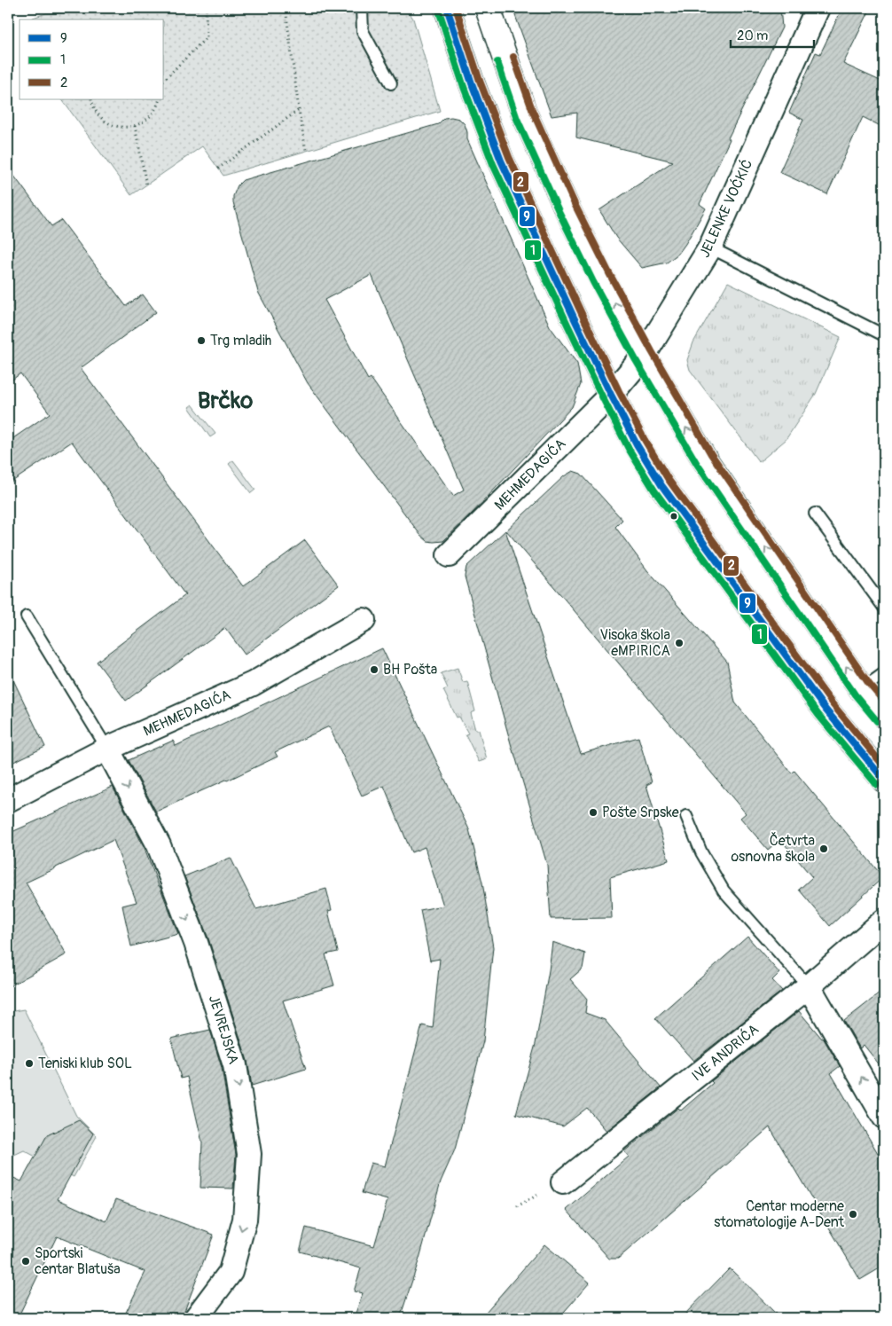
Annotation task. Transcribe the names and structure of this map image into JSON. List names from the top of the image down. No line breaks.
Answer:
{"streets":{"street":["JELENKE VOĆKIĆ","MEHMEDAGIĆA","JEVREJSKA","IVE ANDRIĆA"]},"crossings":[["JELENKE VOĆKIĆ","MEHMEDAGIĆA"],["MEHMEDAGIĆA","JEVREJSKA"]],"one_way":["JEVREJSKA"],"districts":["Brčko"],"places":["Trg mladih","Visoka škola eMPIRICA","BH Pošta","Pošte Srpske","Četvrta osnovna škola","Teniski klub SOL","Centar moderne stomatologije A-Dent","Sportski centar Blatuša"],"lines":["transit line 9","transit line 2","transit line 1"],"legend":["9","1","2"],"scale_bar":"20 m"}
